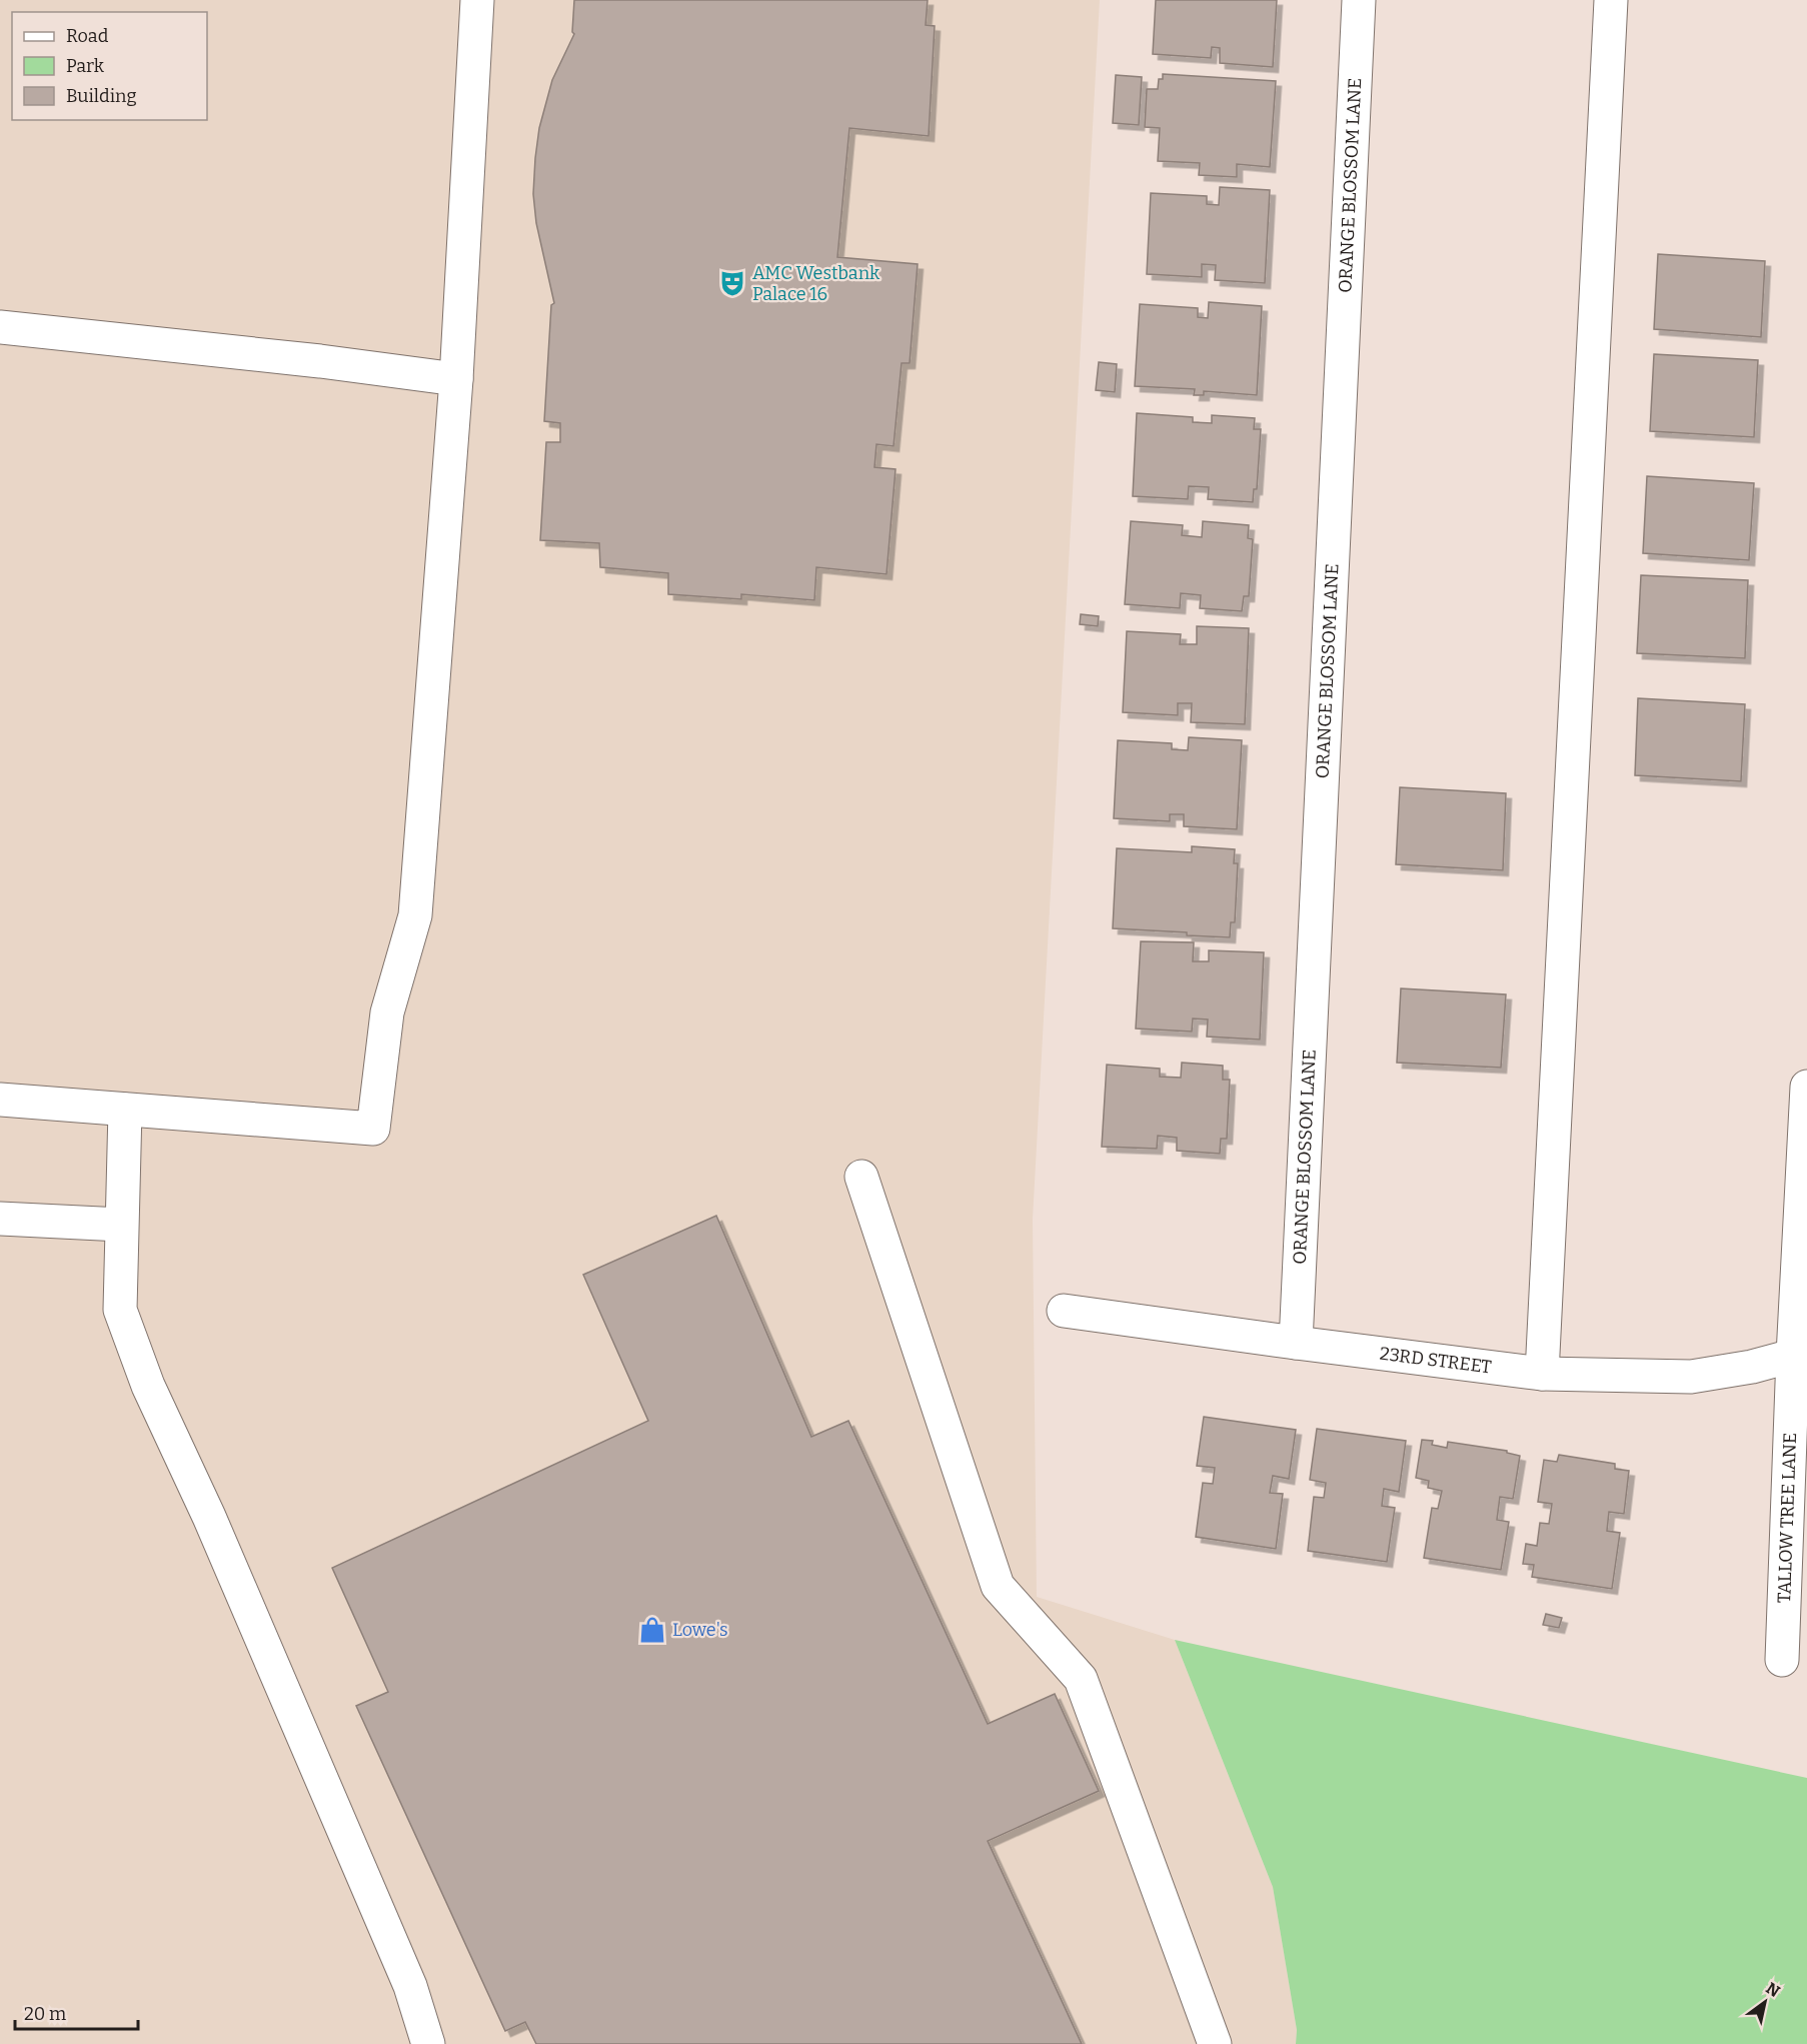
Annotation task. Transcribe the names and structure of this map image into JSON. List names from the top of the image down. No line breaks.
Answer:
{"streets":{"street":["ORANGE BLOSSOM LANE","23RD STREET","TALLOW TREE LANE"]},"crossings":[["ORANGE BLOSSOM LANE","23RD STREET"],["23RD STREET","TALLOW TREE LANE"]],"places":{"theatre":["AMC Westbank Palace 16"],"shop":["Lowe's"]},"legend":["Road","Park","Building"],"scale_bar":"20 m","north":"top right"}
